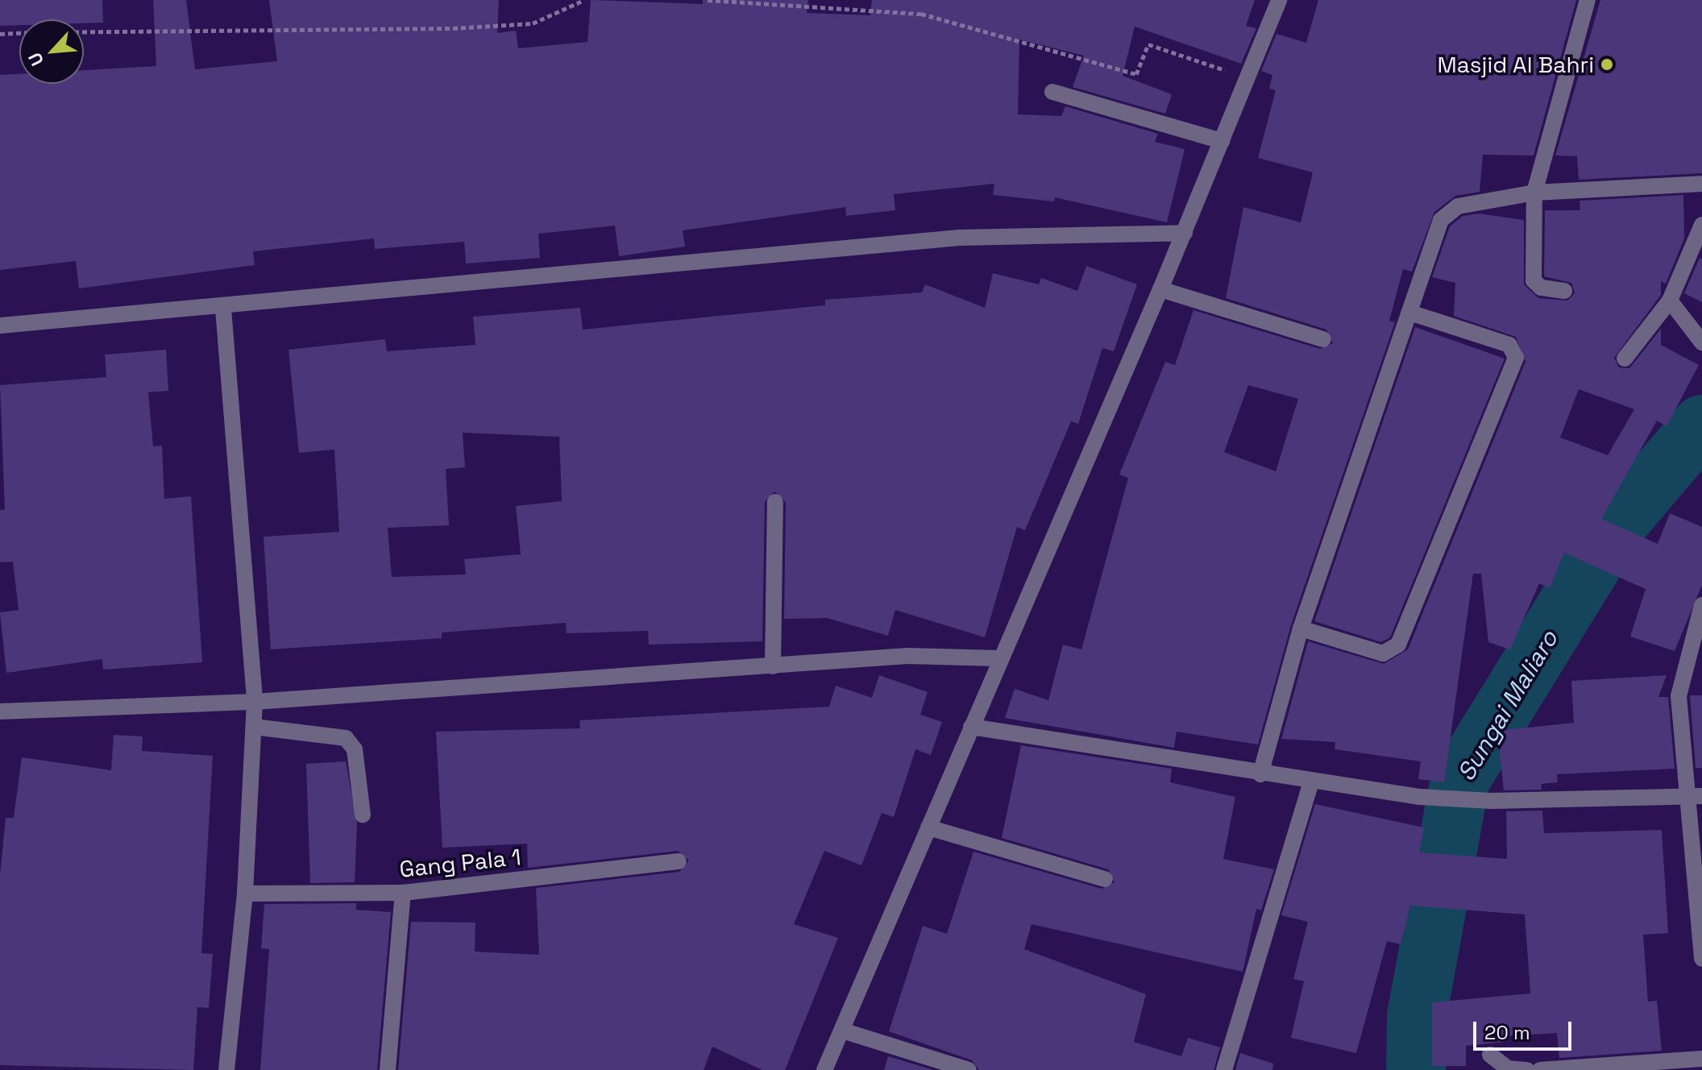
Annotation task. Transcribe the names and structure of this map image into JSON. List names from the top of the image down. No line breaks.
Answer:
{"streets":{"street":["Gang Pala 1"]},"water":["Sungai Maliaro"],"places":["Masjid Al Bahri"],"scale_bar":"20 m","north":"bottom left"}
